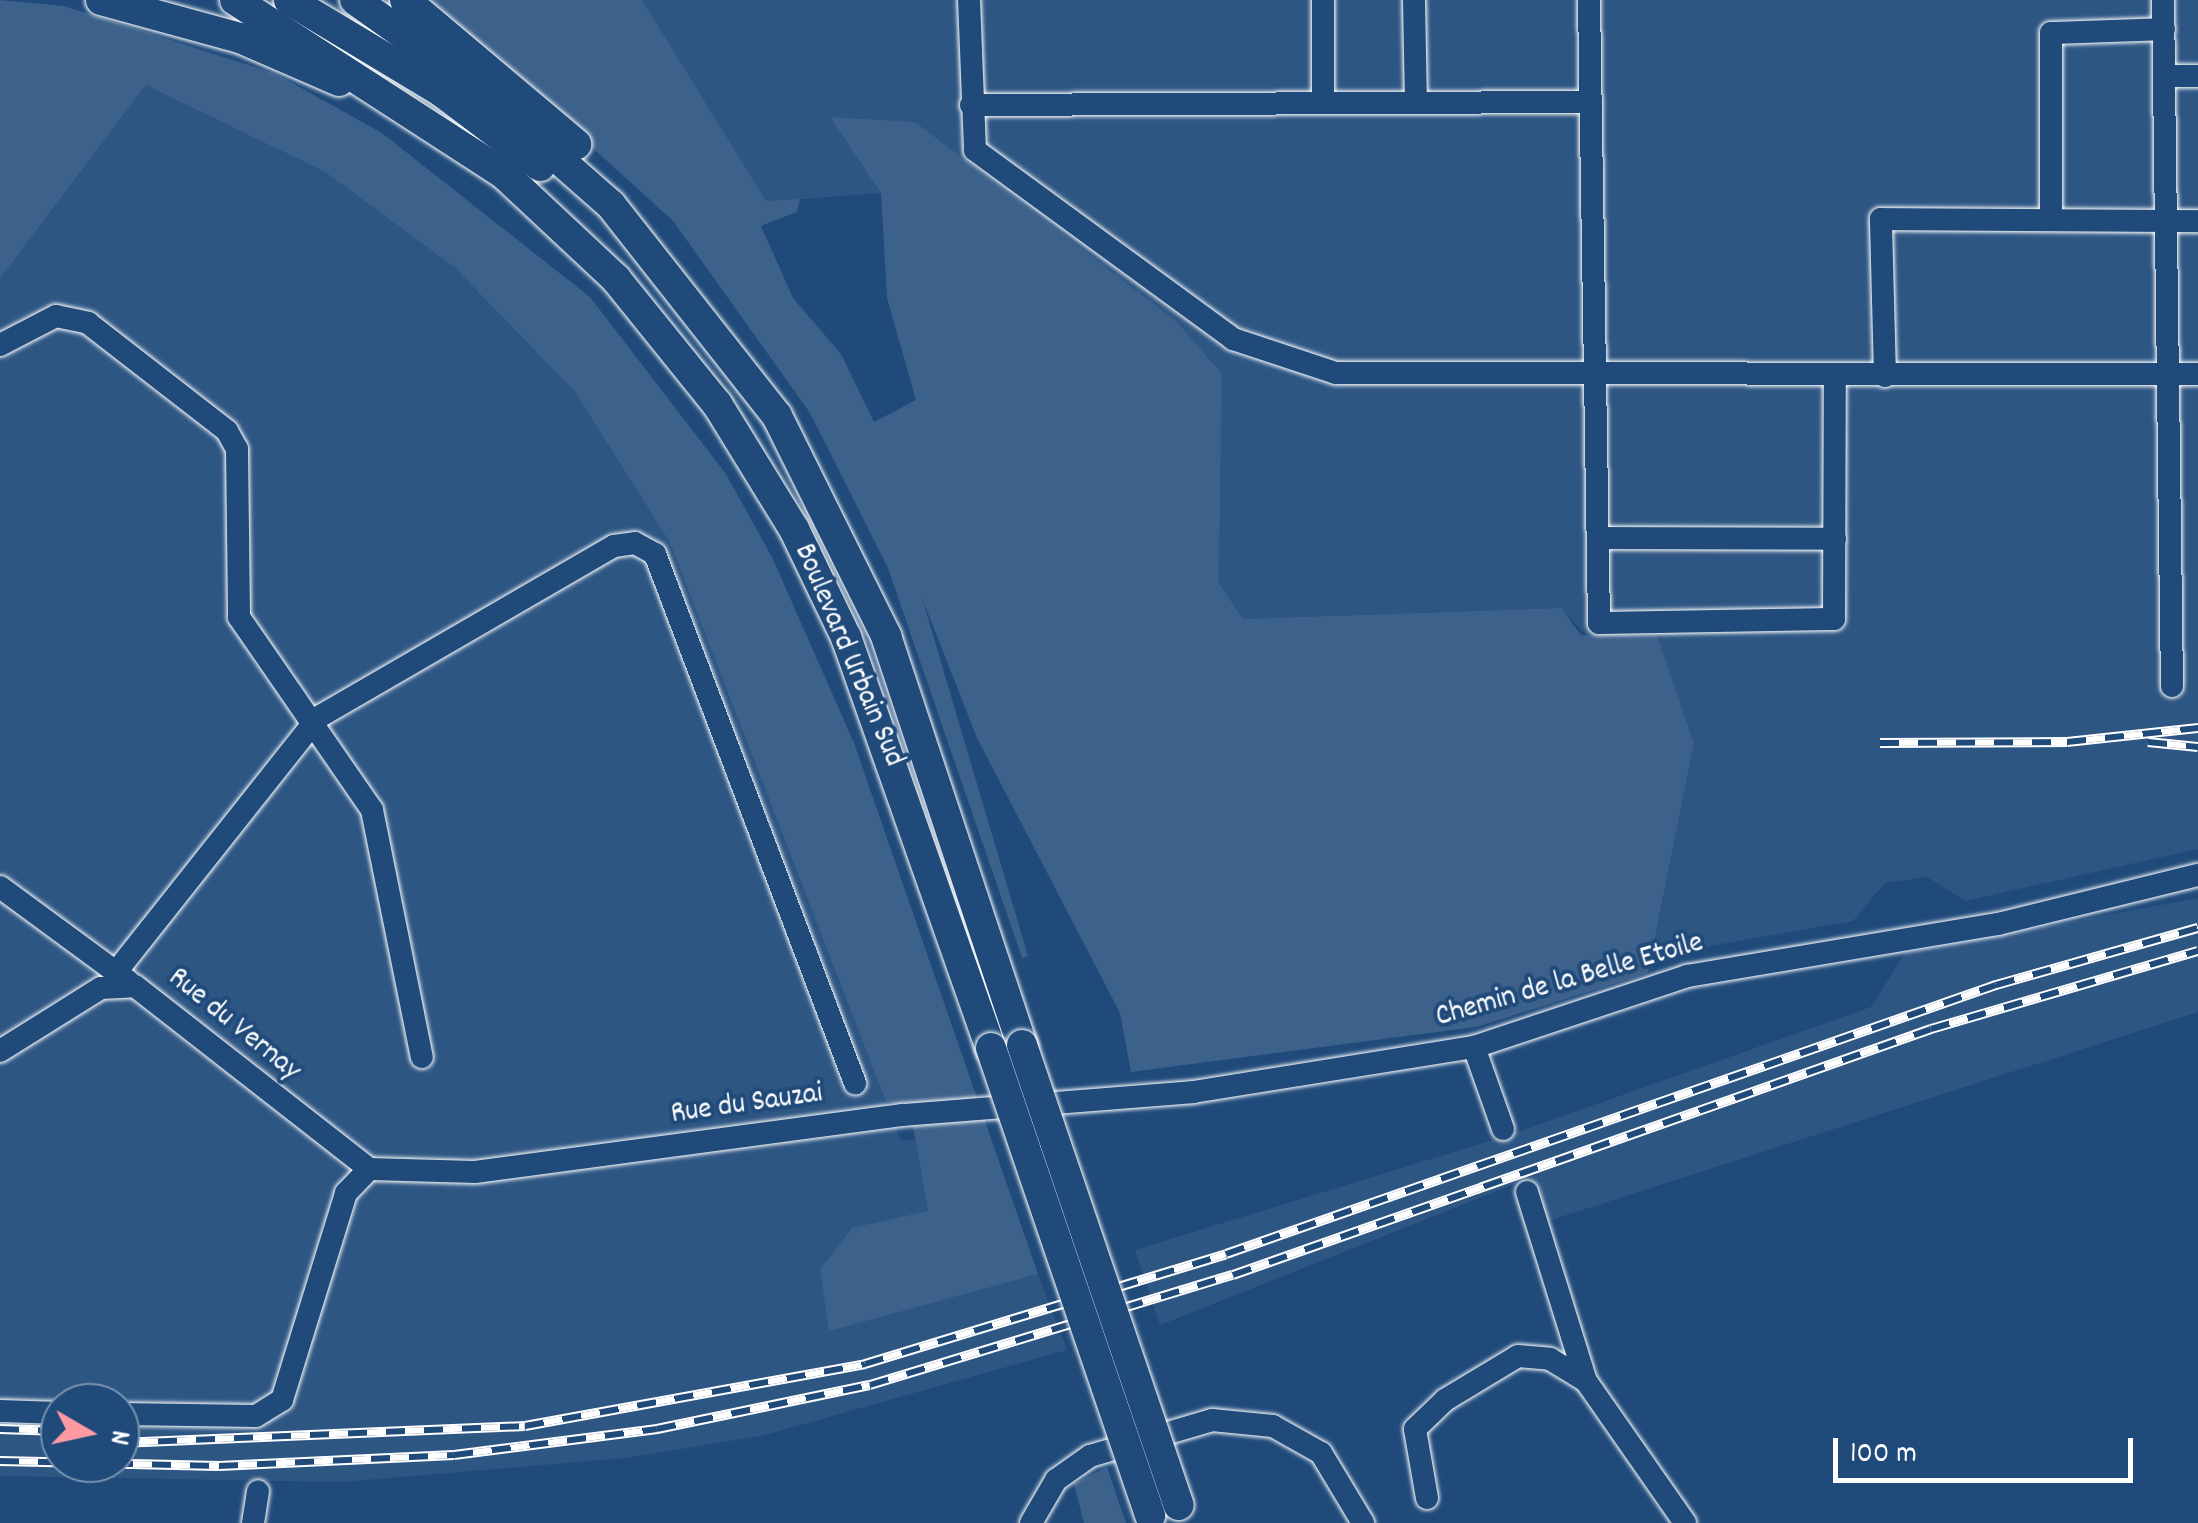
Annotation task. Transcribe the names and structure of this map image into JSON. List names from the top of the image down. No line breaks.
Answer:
{"streets":{"highway":["Boulevard Urbain Sud"],"street":["Chemin de la Belle Etoile","Rue du Vernay","Rue du Sauzai"]},"crossings":[["Chemin de la Belle Etoile","Rue du Sauzai"],["Rue du Vernay","Rue du Sauzai"]],"scale_bar":"100 m","north":"right"}
